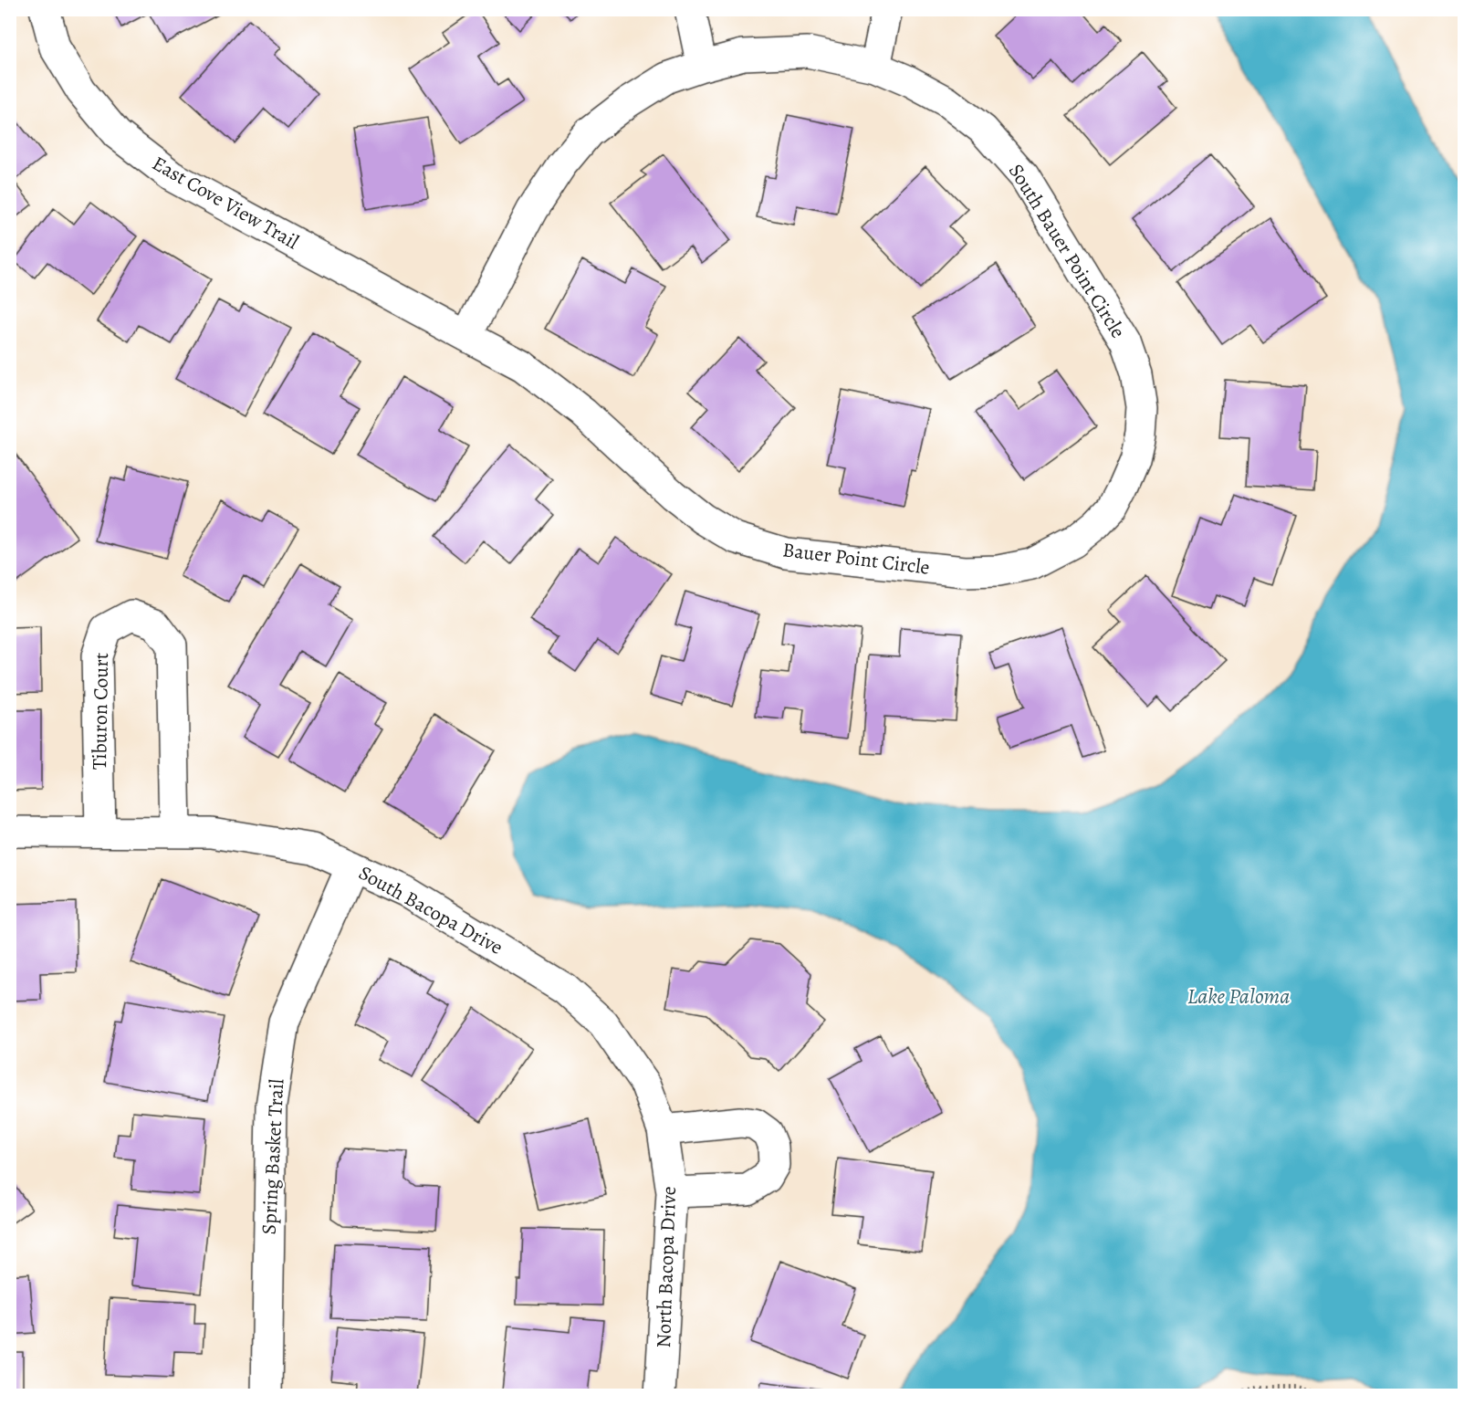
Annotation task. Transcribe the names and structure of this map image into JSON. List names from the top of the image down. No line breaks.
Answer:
{"streets":{"street":["East Cove View Trail","South Bauer Point Circle","Bauer Point Circle","Tiburon Court","South Bacopa Drive","Spring Basket Trail","North Bacopa Drive"]},"crossings":[["East Cove View Trail","South Bauer Point Circle"],["East Cove View Trail","Bauer Point Circle"],["South Bauer Point Circle","Bauer Point Circle"],["Tiburon Court","South Bacopa Drive"],["South Bacopa Drive","Spring Basket Trail"],["South Bacopa Drive","North Bacopa Drive"]],"water":["Lake Paloma"]}
